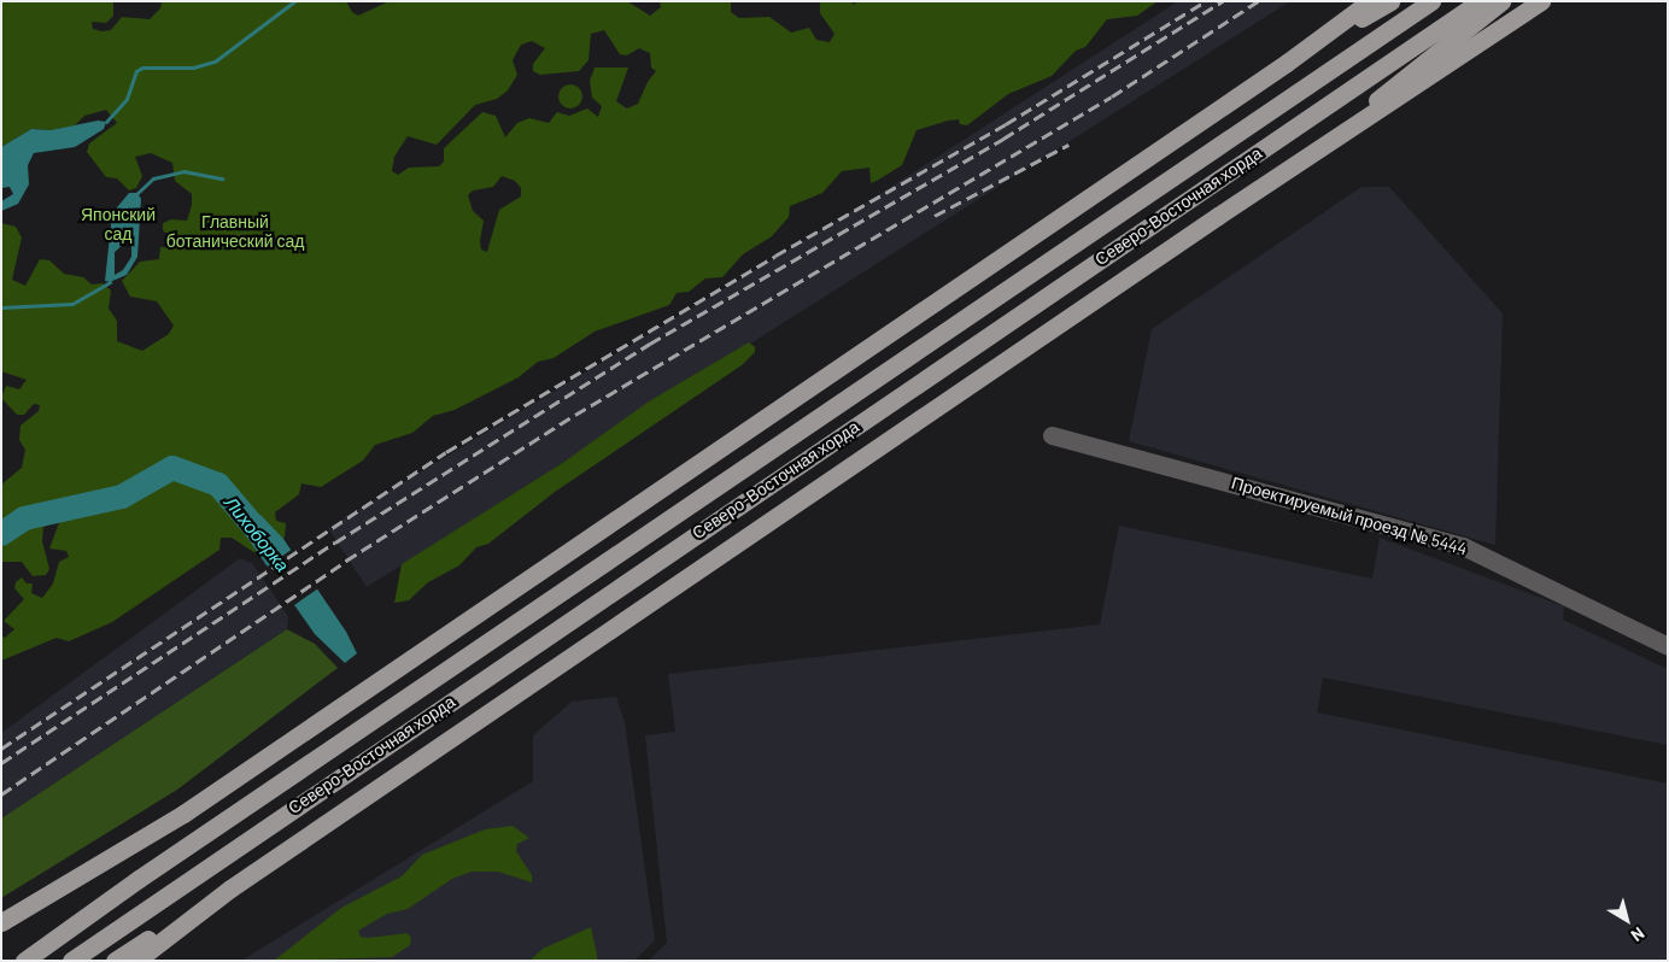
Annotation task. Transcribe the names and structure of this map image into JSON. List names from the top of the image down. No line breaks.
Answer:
{"streets":{"main road":["Северо-Восточная хорда"],"street":["Проектируемый проезд № 5444"]},"water":["Лихоборка"],"parks":["Японский сад","Главный ботанический сад"],"north":"bottom right"}
